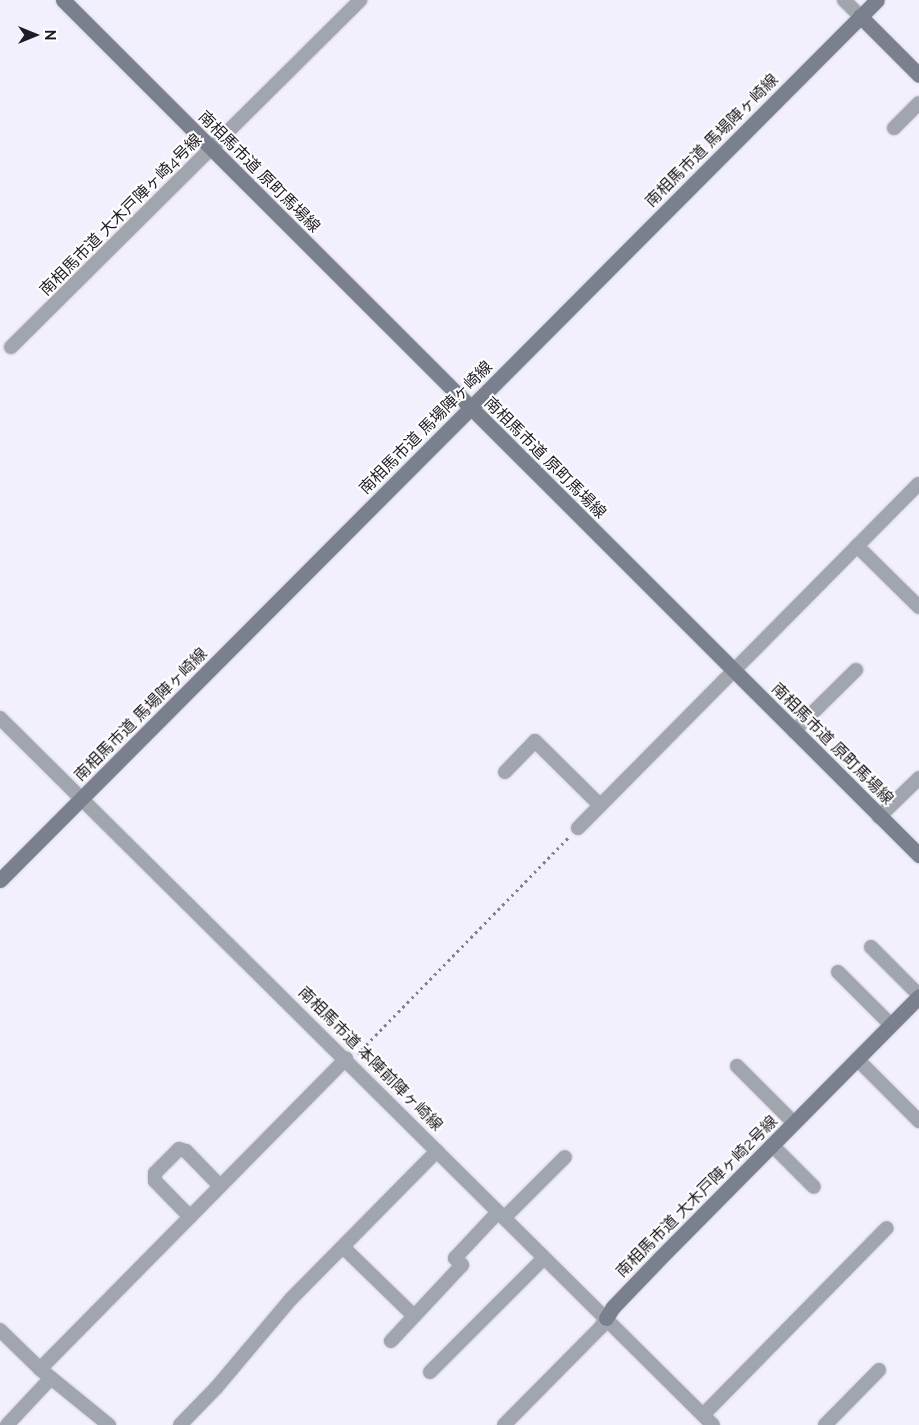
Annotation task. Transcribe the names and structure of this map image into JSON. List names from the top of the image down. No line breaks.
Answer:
{"streets":{"street":["南相馬市道 馬場陣ヶ崎線","南相馬市道 原町馬場線","南相馬市道 大木戸陣ヶ崎4号線","南相馬市道 本陣前陣ヶ崎線","南相馬市道 大木戸陣ヶ崎2号線"]},"crossings":[["南相馬市道 馬場陣ヶ崎線","南相馬市道 原町馬場線"],["南相馬市道 馬場陣ヶ崎線","南相馬市道 本陣前陣ヶ崎線"],["南相馬市道 原町馬場線","南相馬市道 大木戸陣ヶ崎4号線"],["南相馬市道 本陣前陣ヶ崎線","南相馬市道 大木戸陣ヶ崎2号線"]],"north":"right"}
